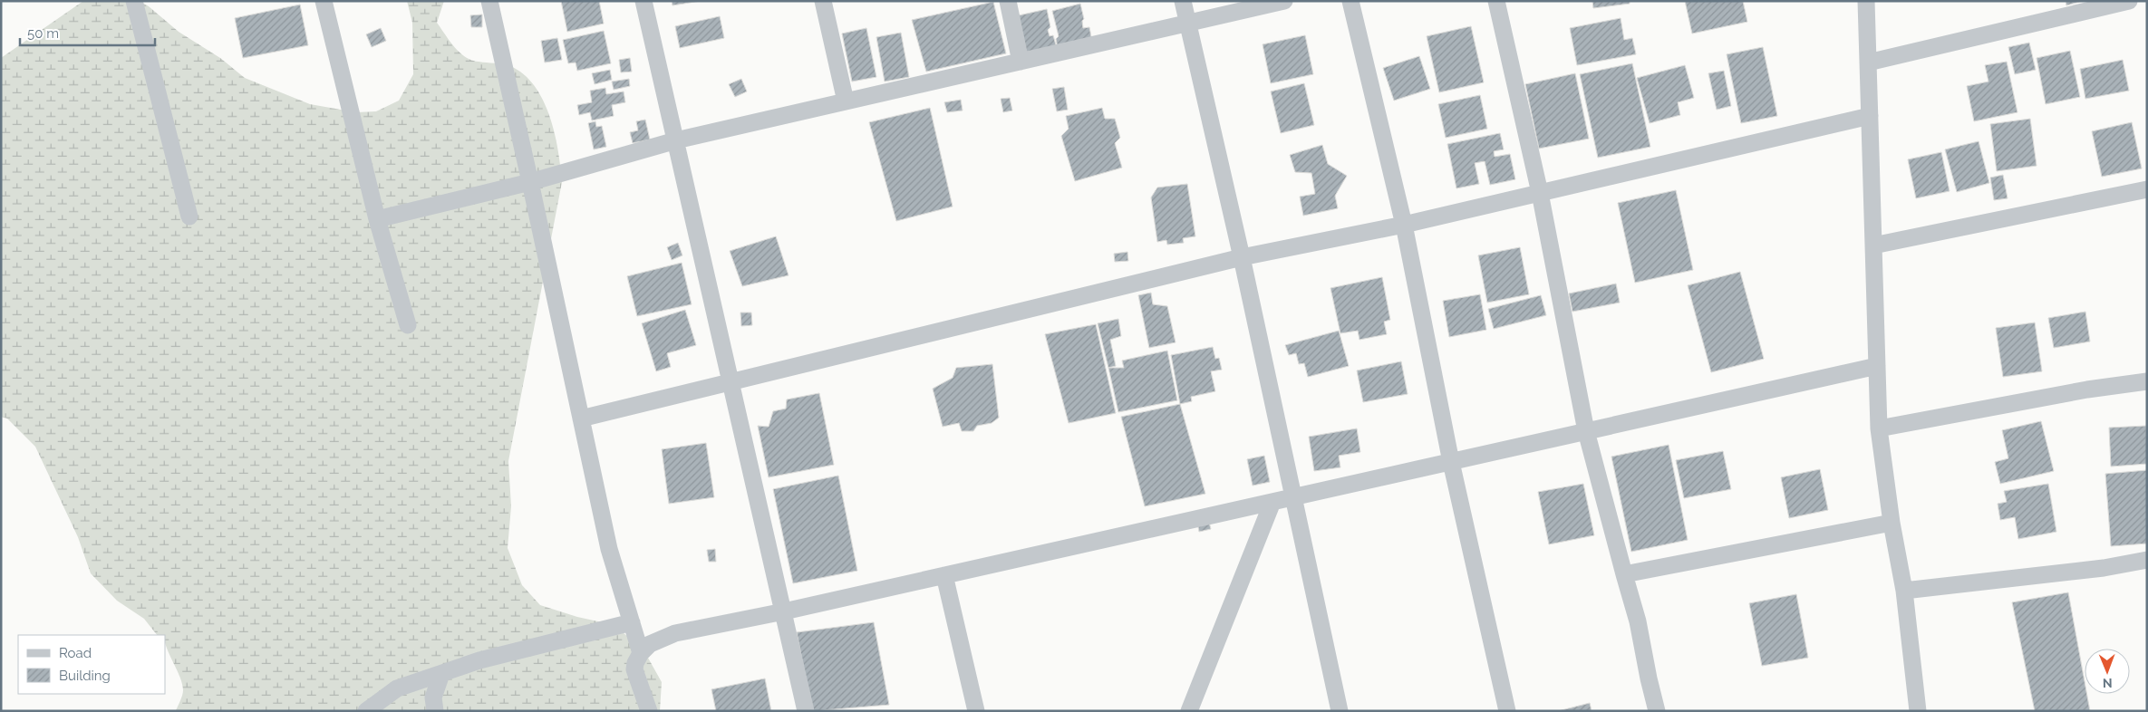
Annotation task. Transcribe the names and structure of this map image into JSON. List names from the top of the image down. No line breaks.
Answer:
{"legend":["Road","Building"],"scale_bar":"50 m","north":"bottom"}
